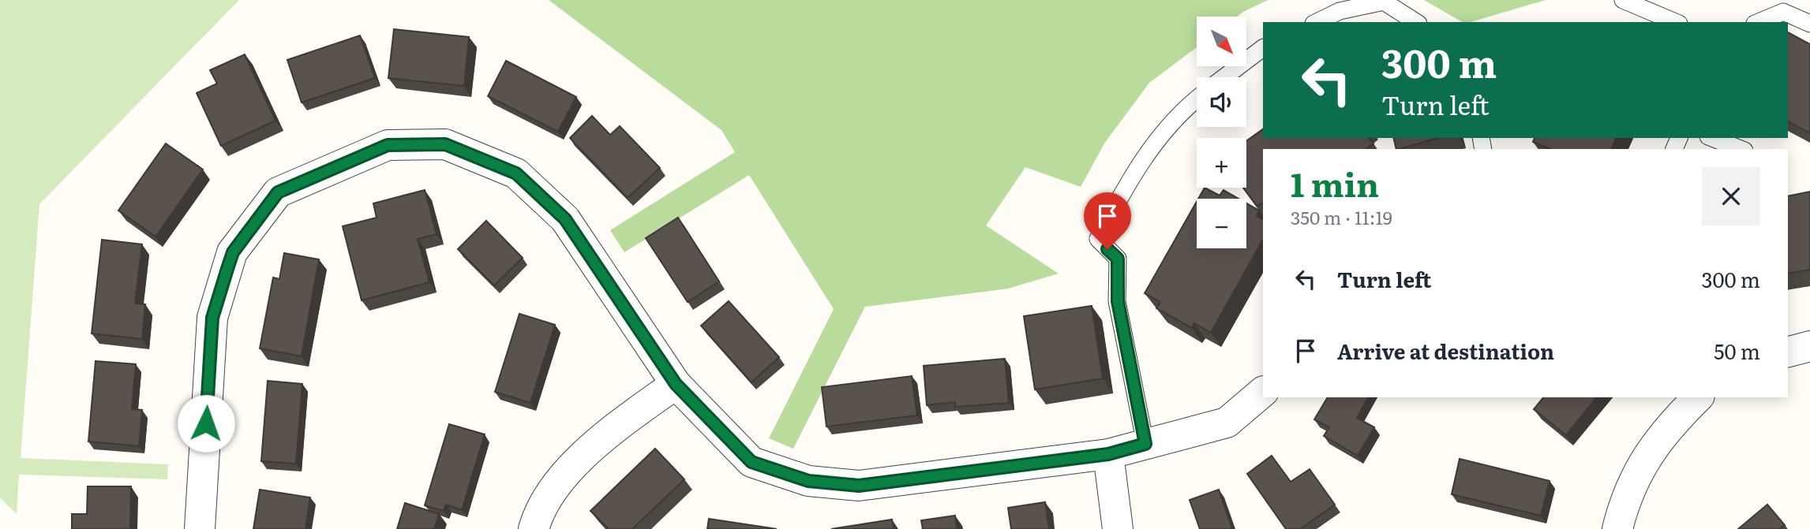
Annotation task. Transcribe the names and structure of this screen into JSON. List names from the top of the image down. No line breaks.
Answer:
{"north":"bottom right","page":{"map_buttons":["+","−"],"turn":["300 m","Turn left"],"heading":["1 min","350 m · 11:19"],"list":[{"name":"Turn left","value":"300 m"},{"name":"Arrive at destination","value":"50 m"}]}}
